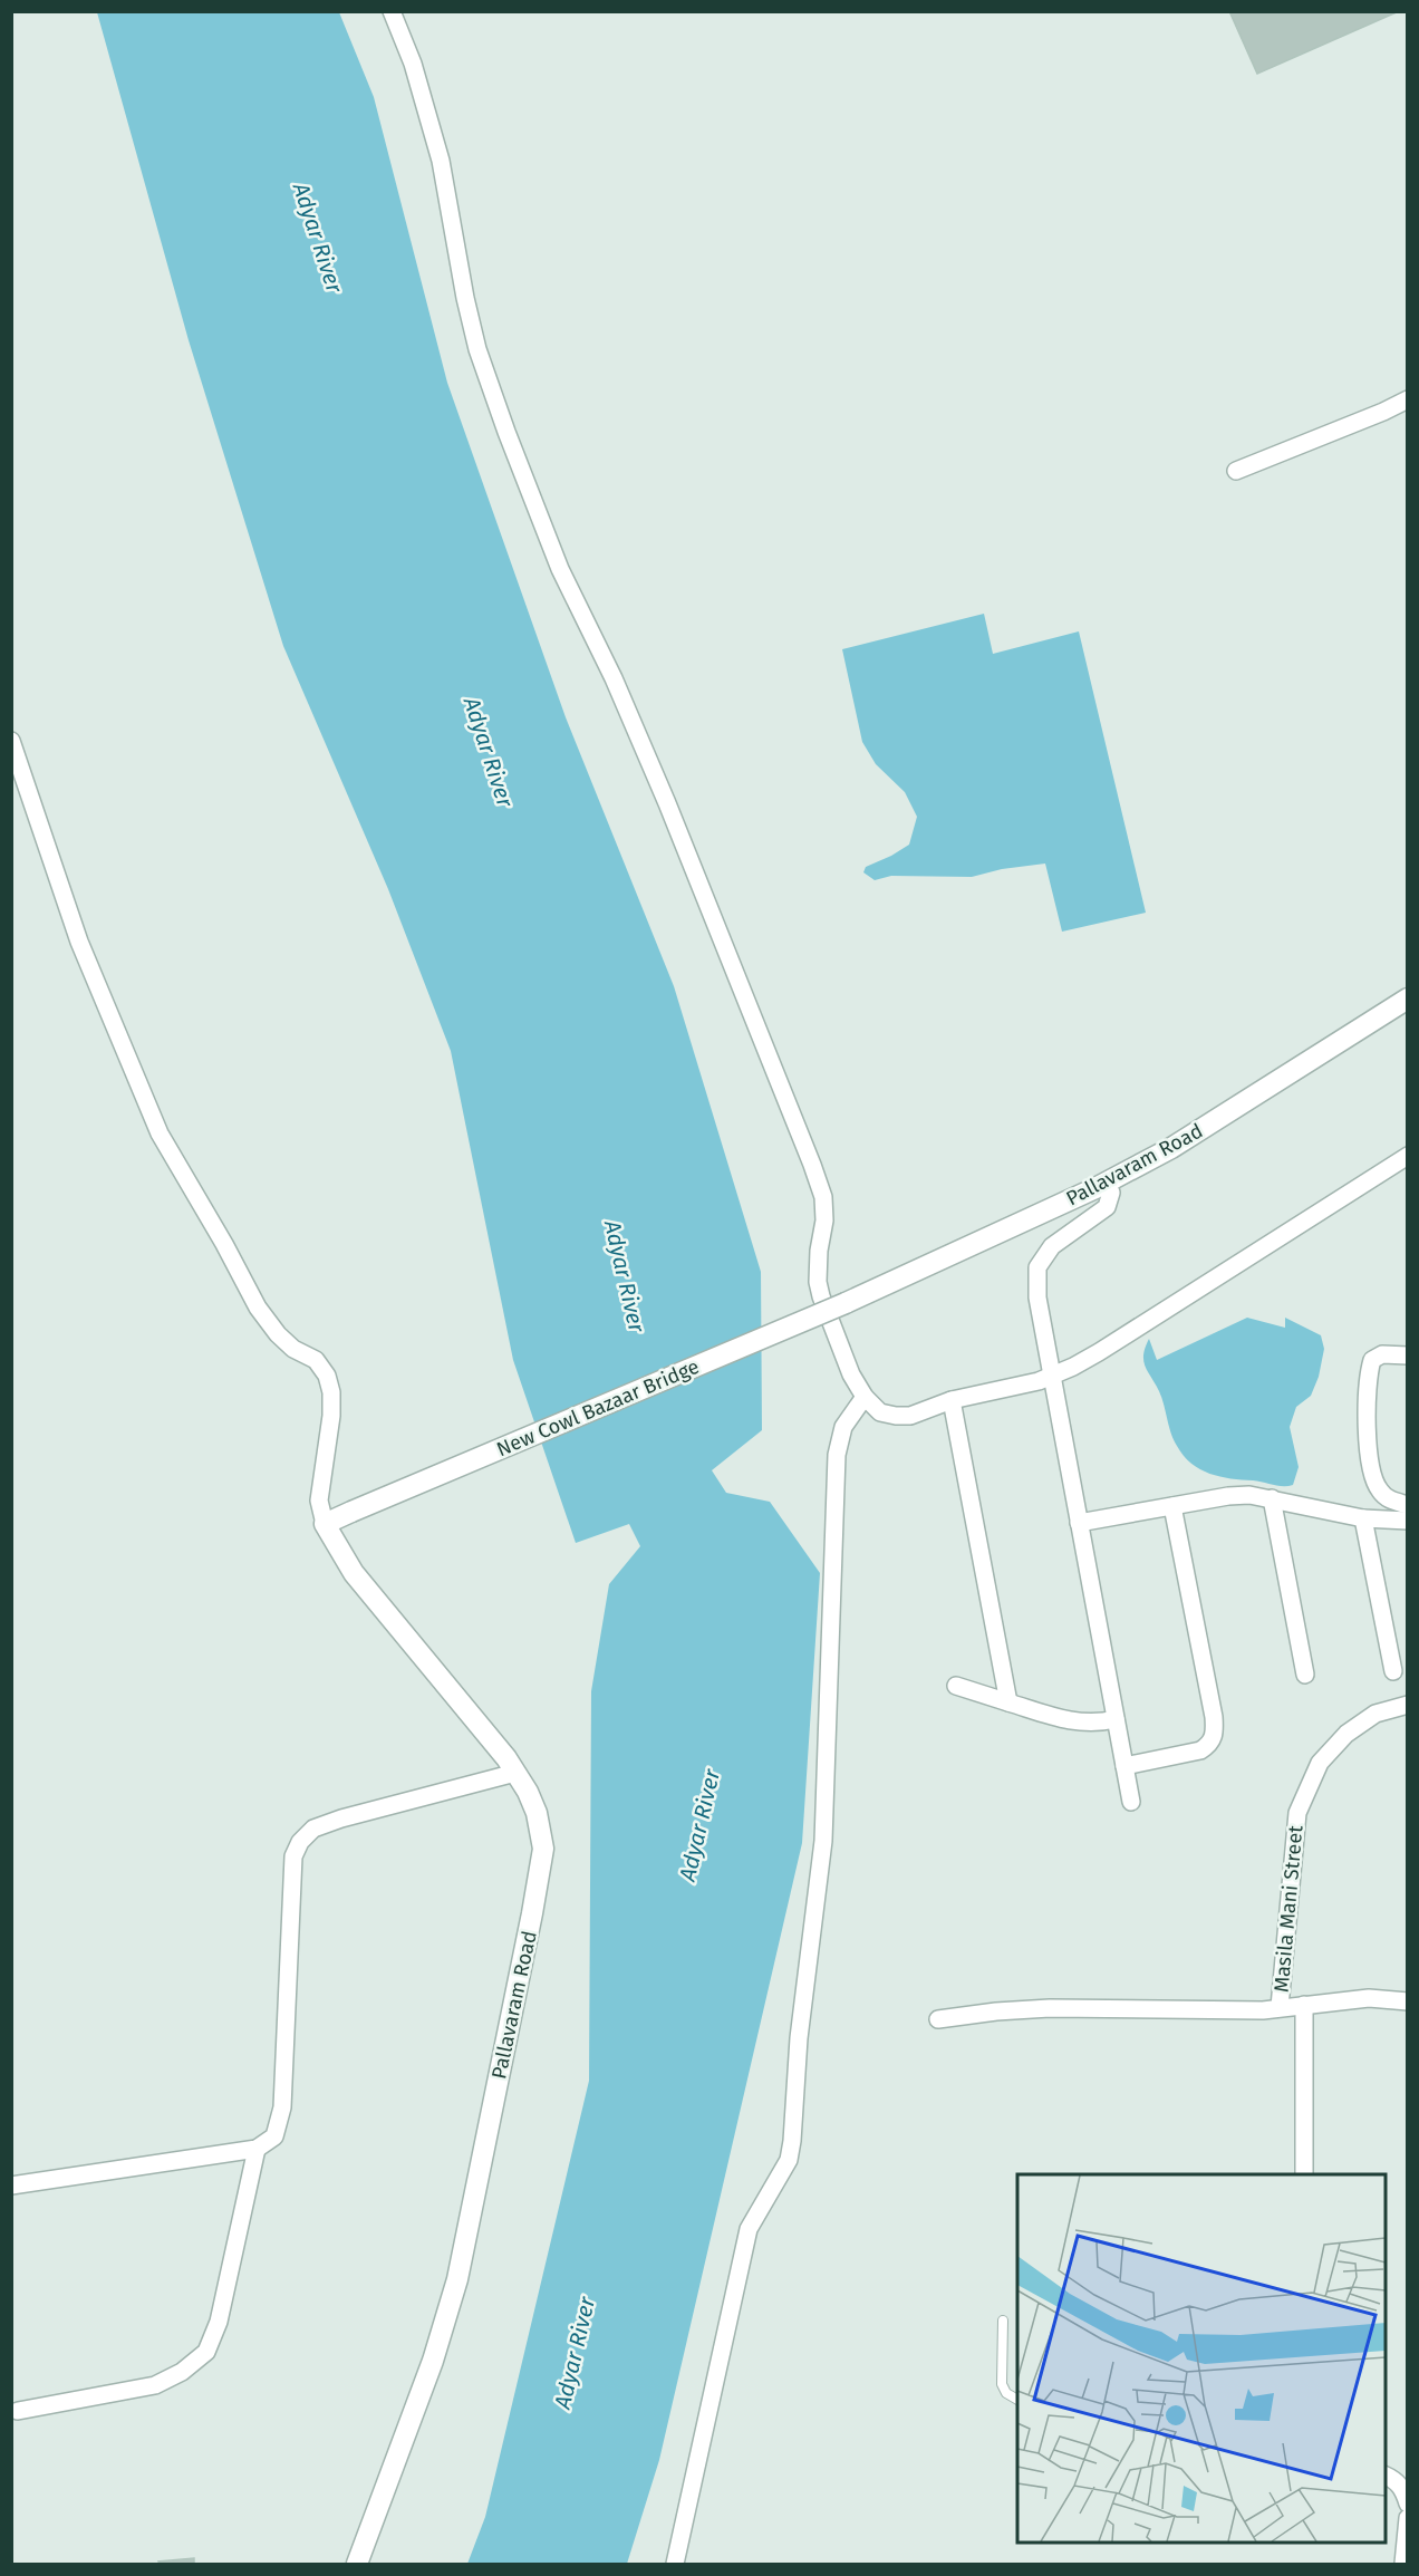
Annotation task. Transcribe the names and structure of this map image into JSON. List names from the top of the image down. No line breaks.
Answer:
{"streets":{"street":["Pallavaram Road","New Cowl Bazaar Bridge","Masila Mani Street"]},"crossings":[["Pallavaram Road","New Cowl Bazaar Bridge"]],"water":["Adyar River"]}
